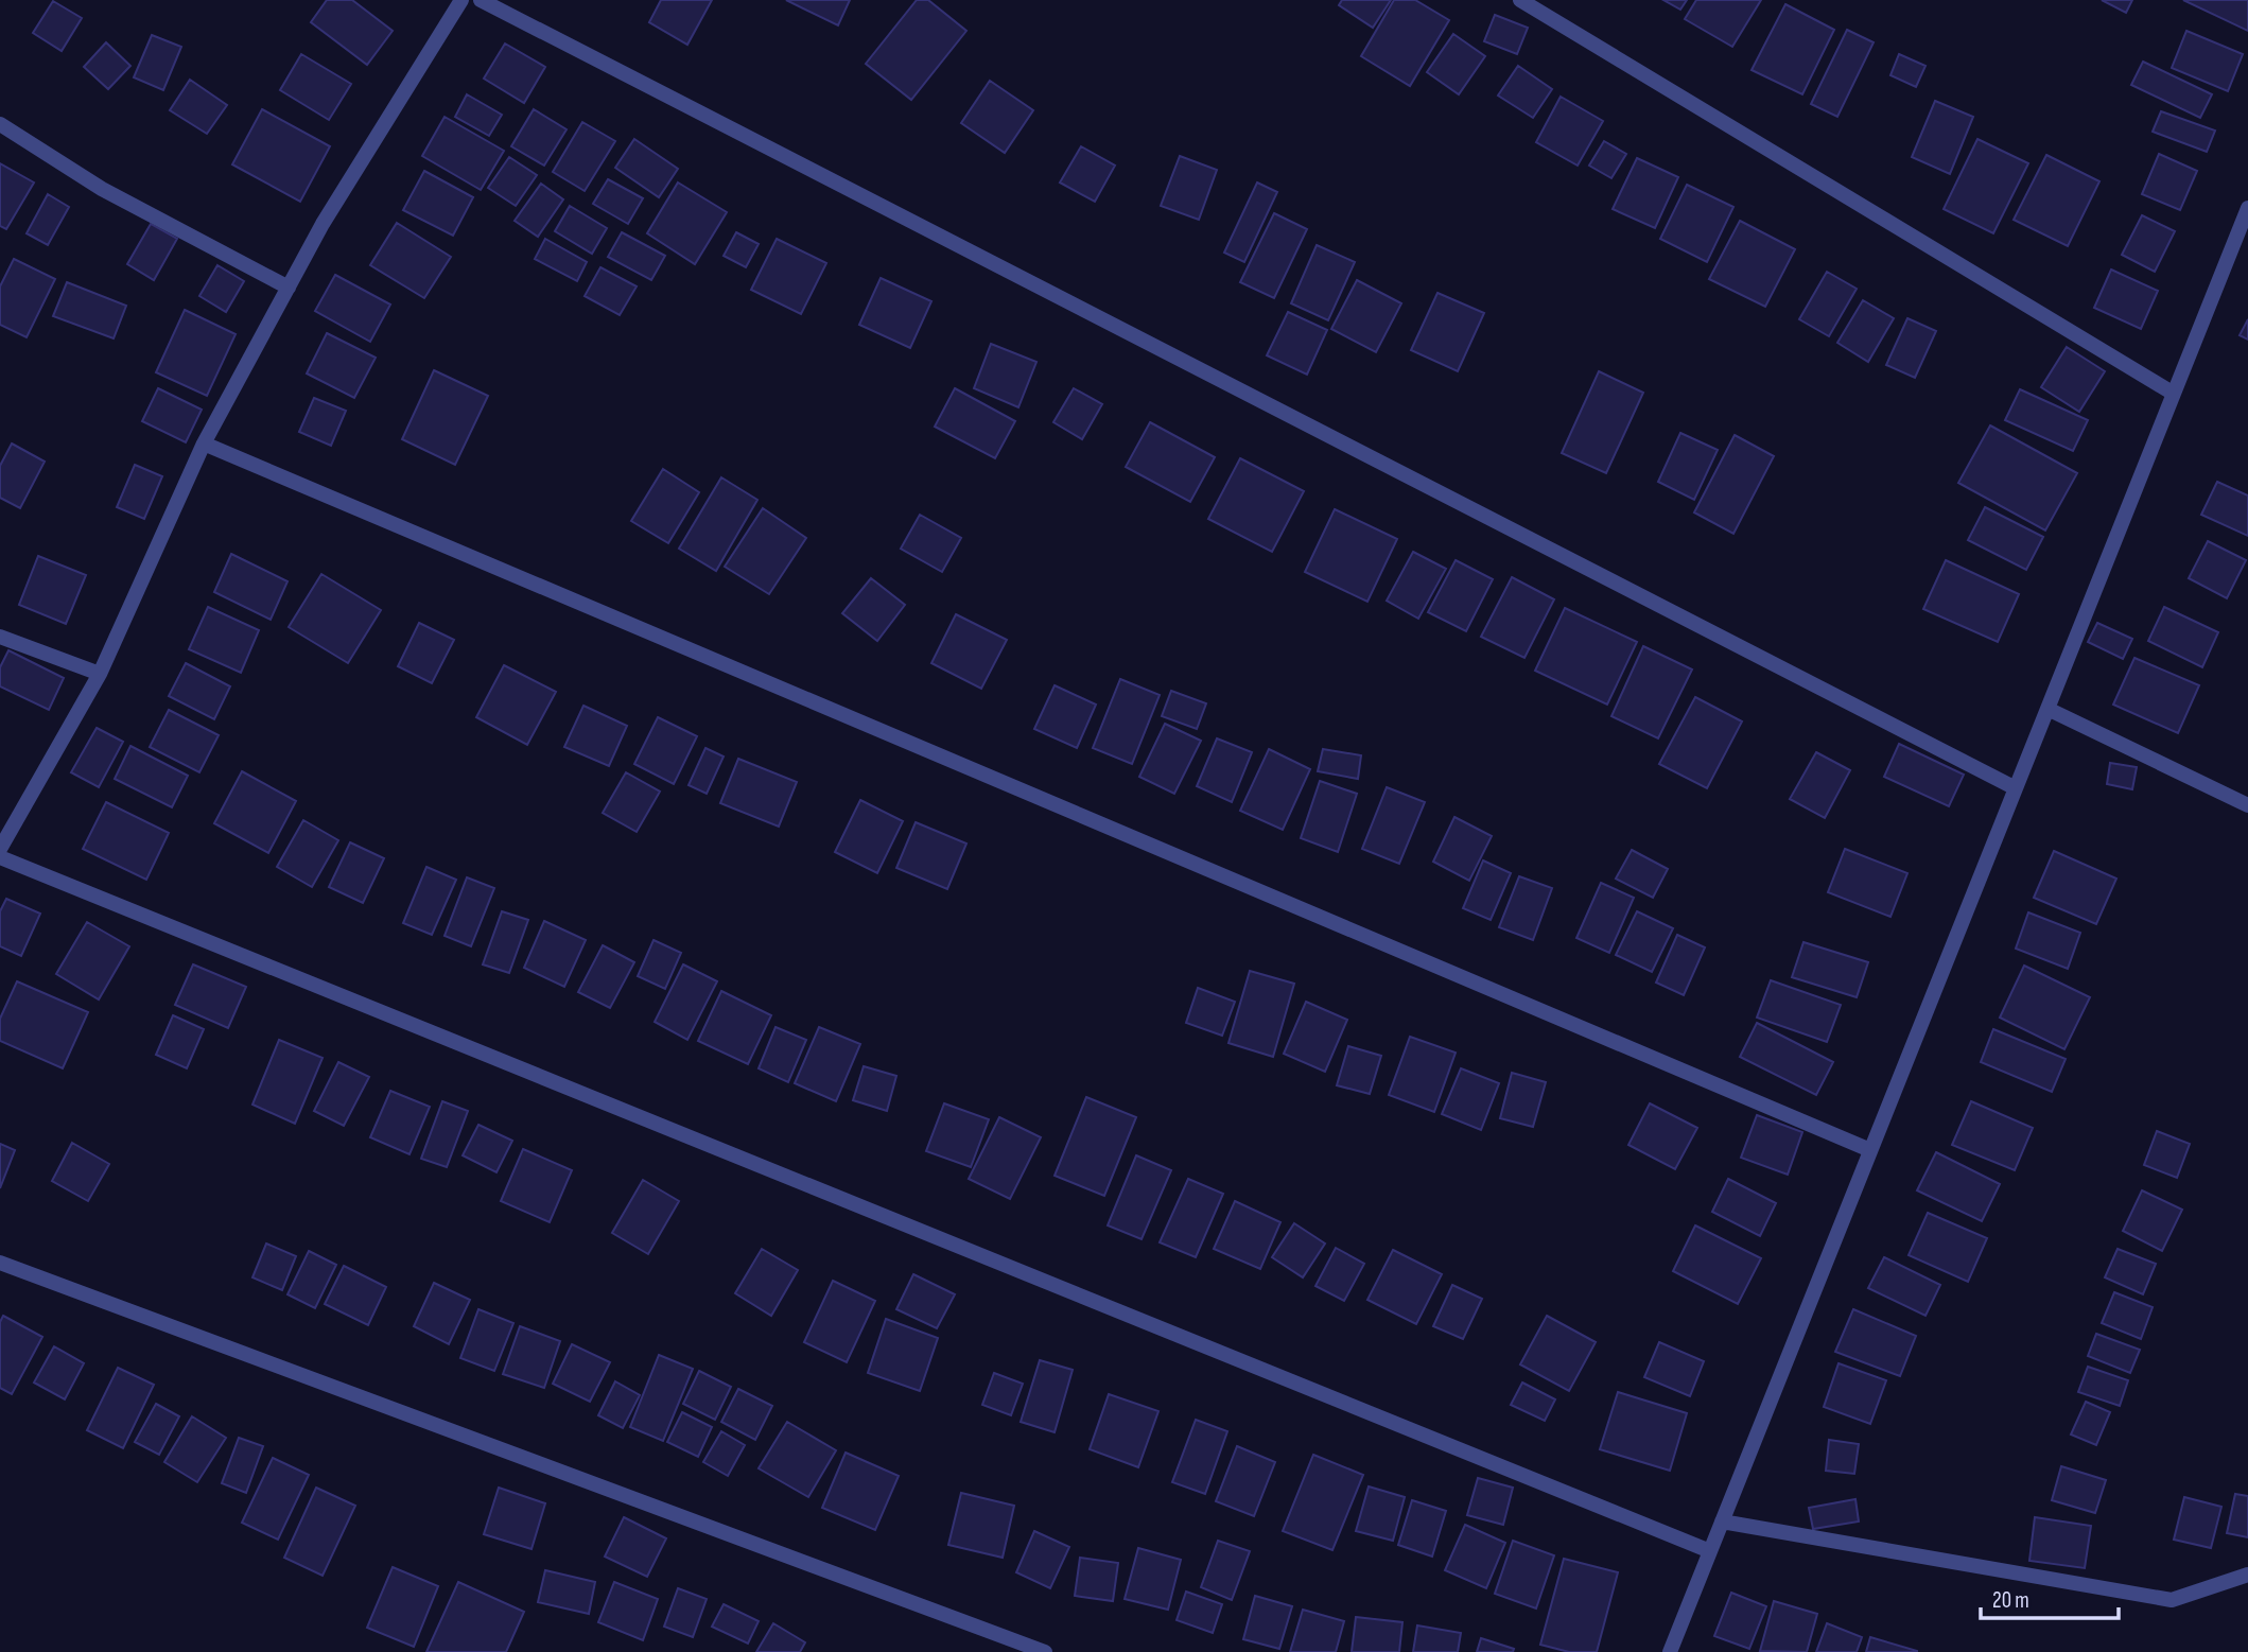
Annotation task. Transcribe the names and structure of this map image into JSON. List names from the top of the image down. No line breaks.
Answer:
{"scale_bar":"20 m"}
